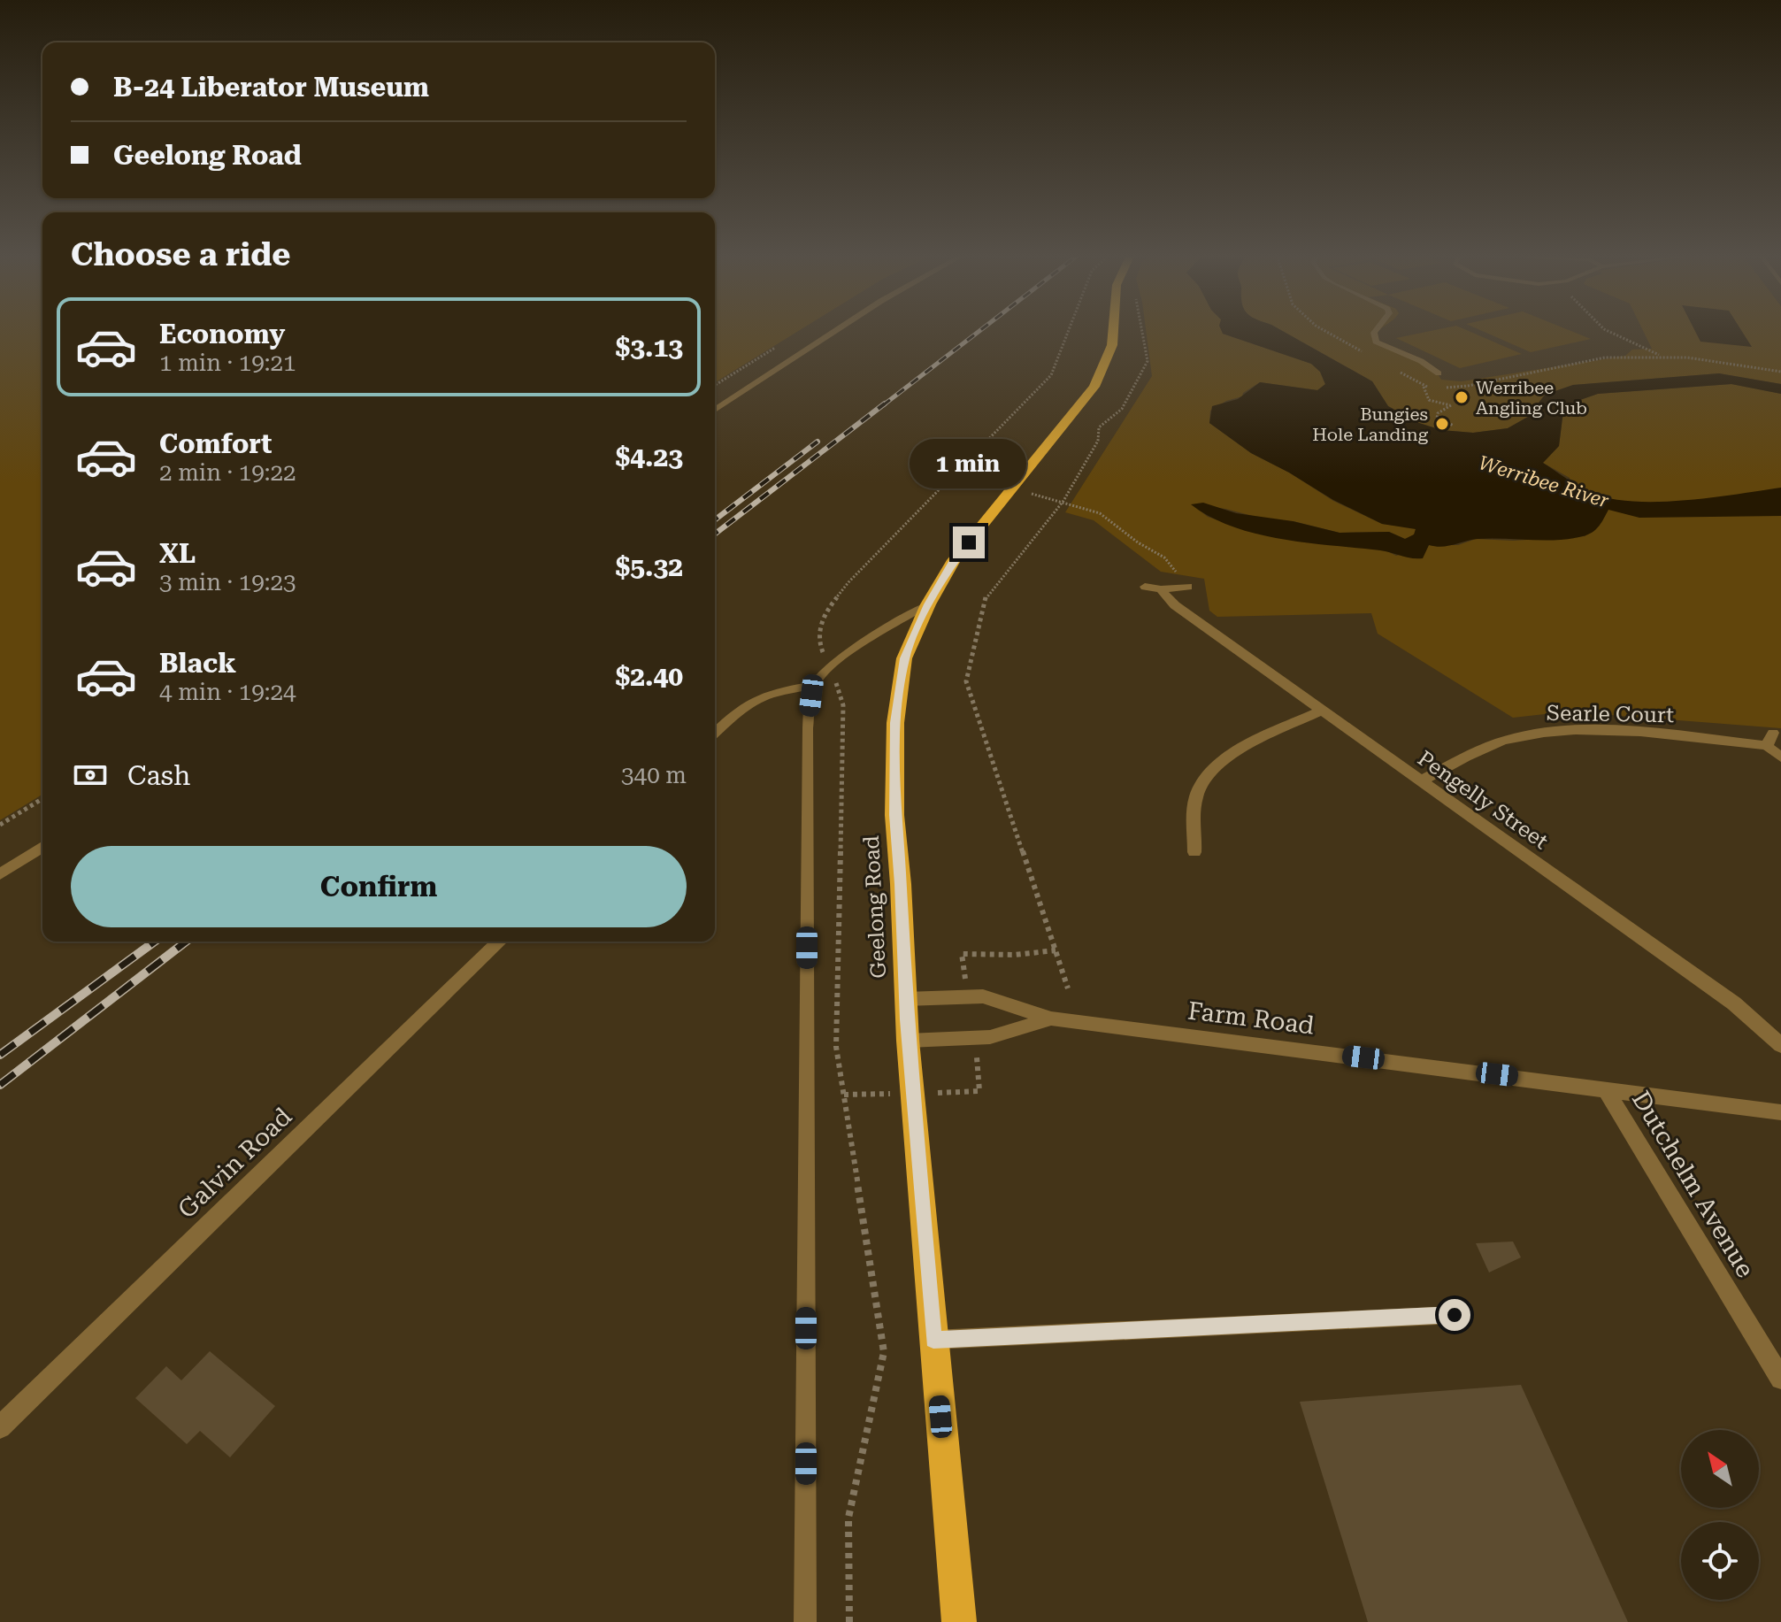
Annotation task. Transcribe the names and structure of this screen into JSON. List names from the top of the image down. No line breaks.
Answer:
{"streets":{"highway":["Geelong Road"],"street":["Searle Court","Pengelly Street","Farm Road","Galvin Road","Dutchelm Avenue"]},"crossings":[["Searle Court","Pengelly Street"],["Geelong Road","Farm Road"],["Farm Road","Dutchelm Avenue"]],"water":["Werribee River"],"places":["Werribee Angling Club","Bungies Hole Landing"],"north":"top left","page":{"banner":["B-24 Liberator Museum","Geelong Road"],"heading":"Choose a ride","list":[{"name":"Economy","note":"1 min · 19:21","value":"$3.13"},{"name":"Comfort","note":"2 min · 19:22","value":"$4.23"},{"name":"XL","note":"3 min · 19:23","value":"$5.32"},{"name":"Black","note":"4 min · 19:24","value":"$2.40"}],"bubble":"1 min","pay":["Cash","340 m"],"buttons":"Confirm"}}
